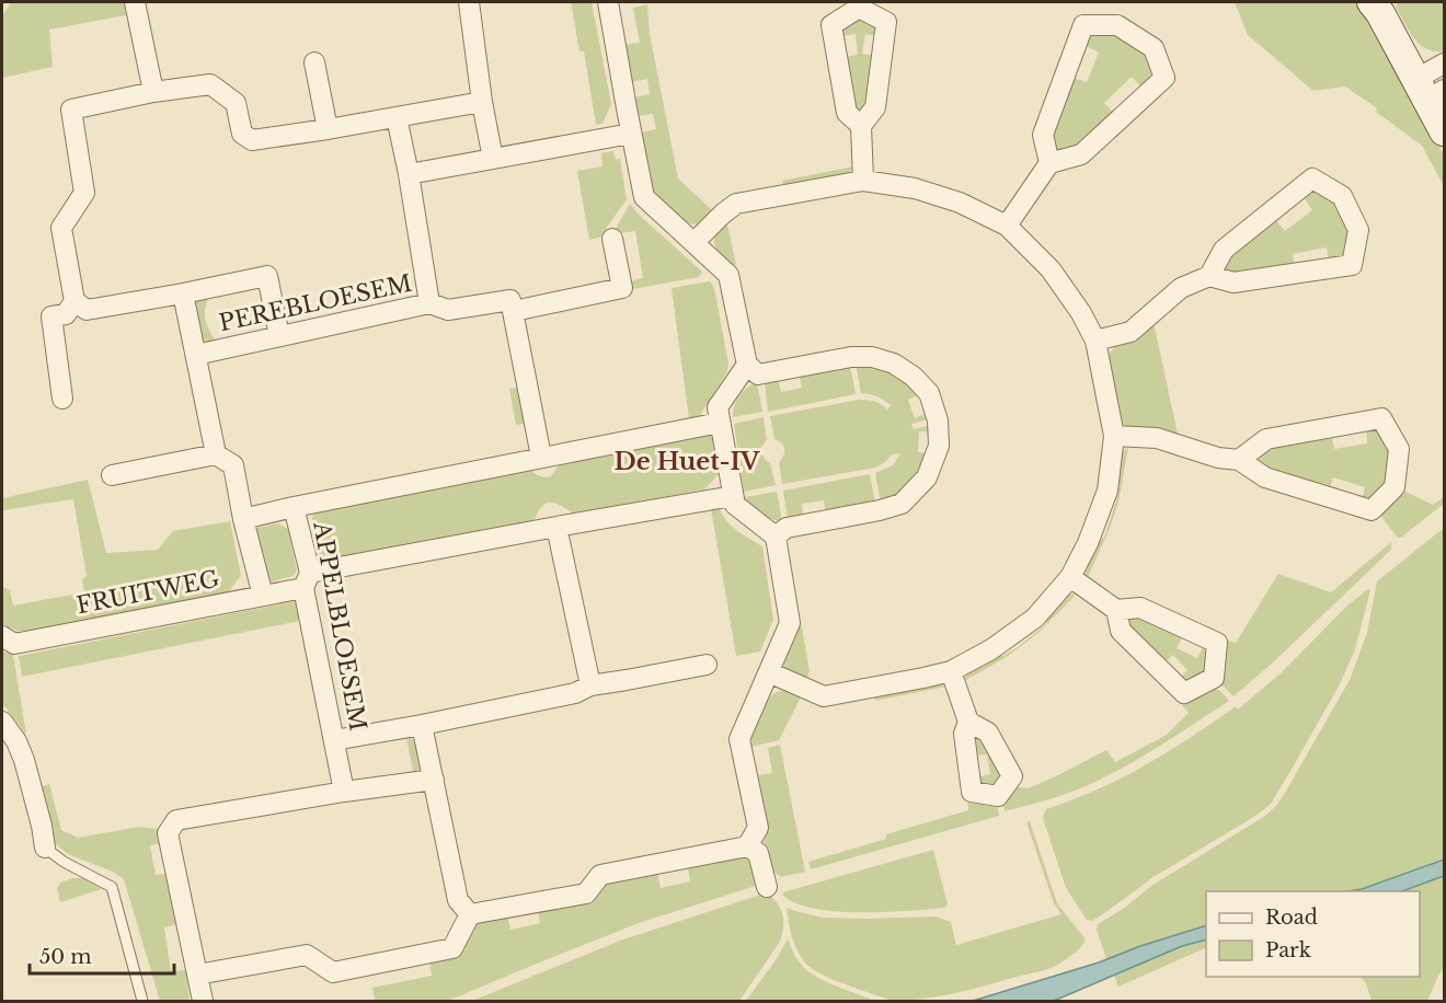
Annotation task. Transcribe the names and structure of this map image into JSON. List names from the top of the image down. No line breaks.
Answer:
{"streets":{"street":["PEREBLOESEM","FRUITWEG","APPELBLOESEM"]},"crossings":[["FRUITWEG","APPELBLOESEM"]],"districts":["De Huet-IV"],"legend":["Road","Park"],"scale_bar":"50 m"}
